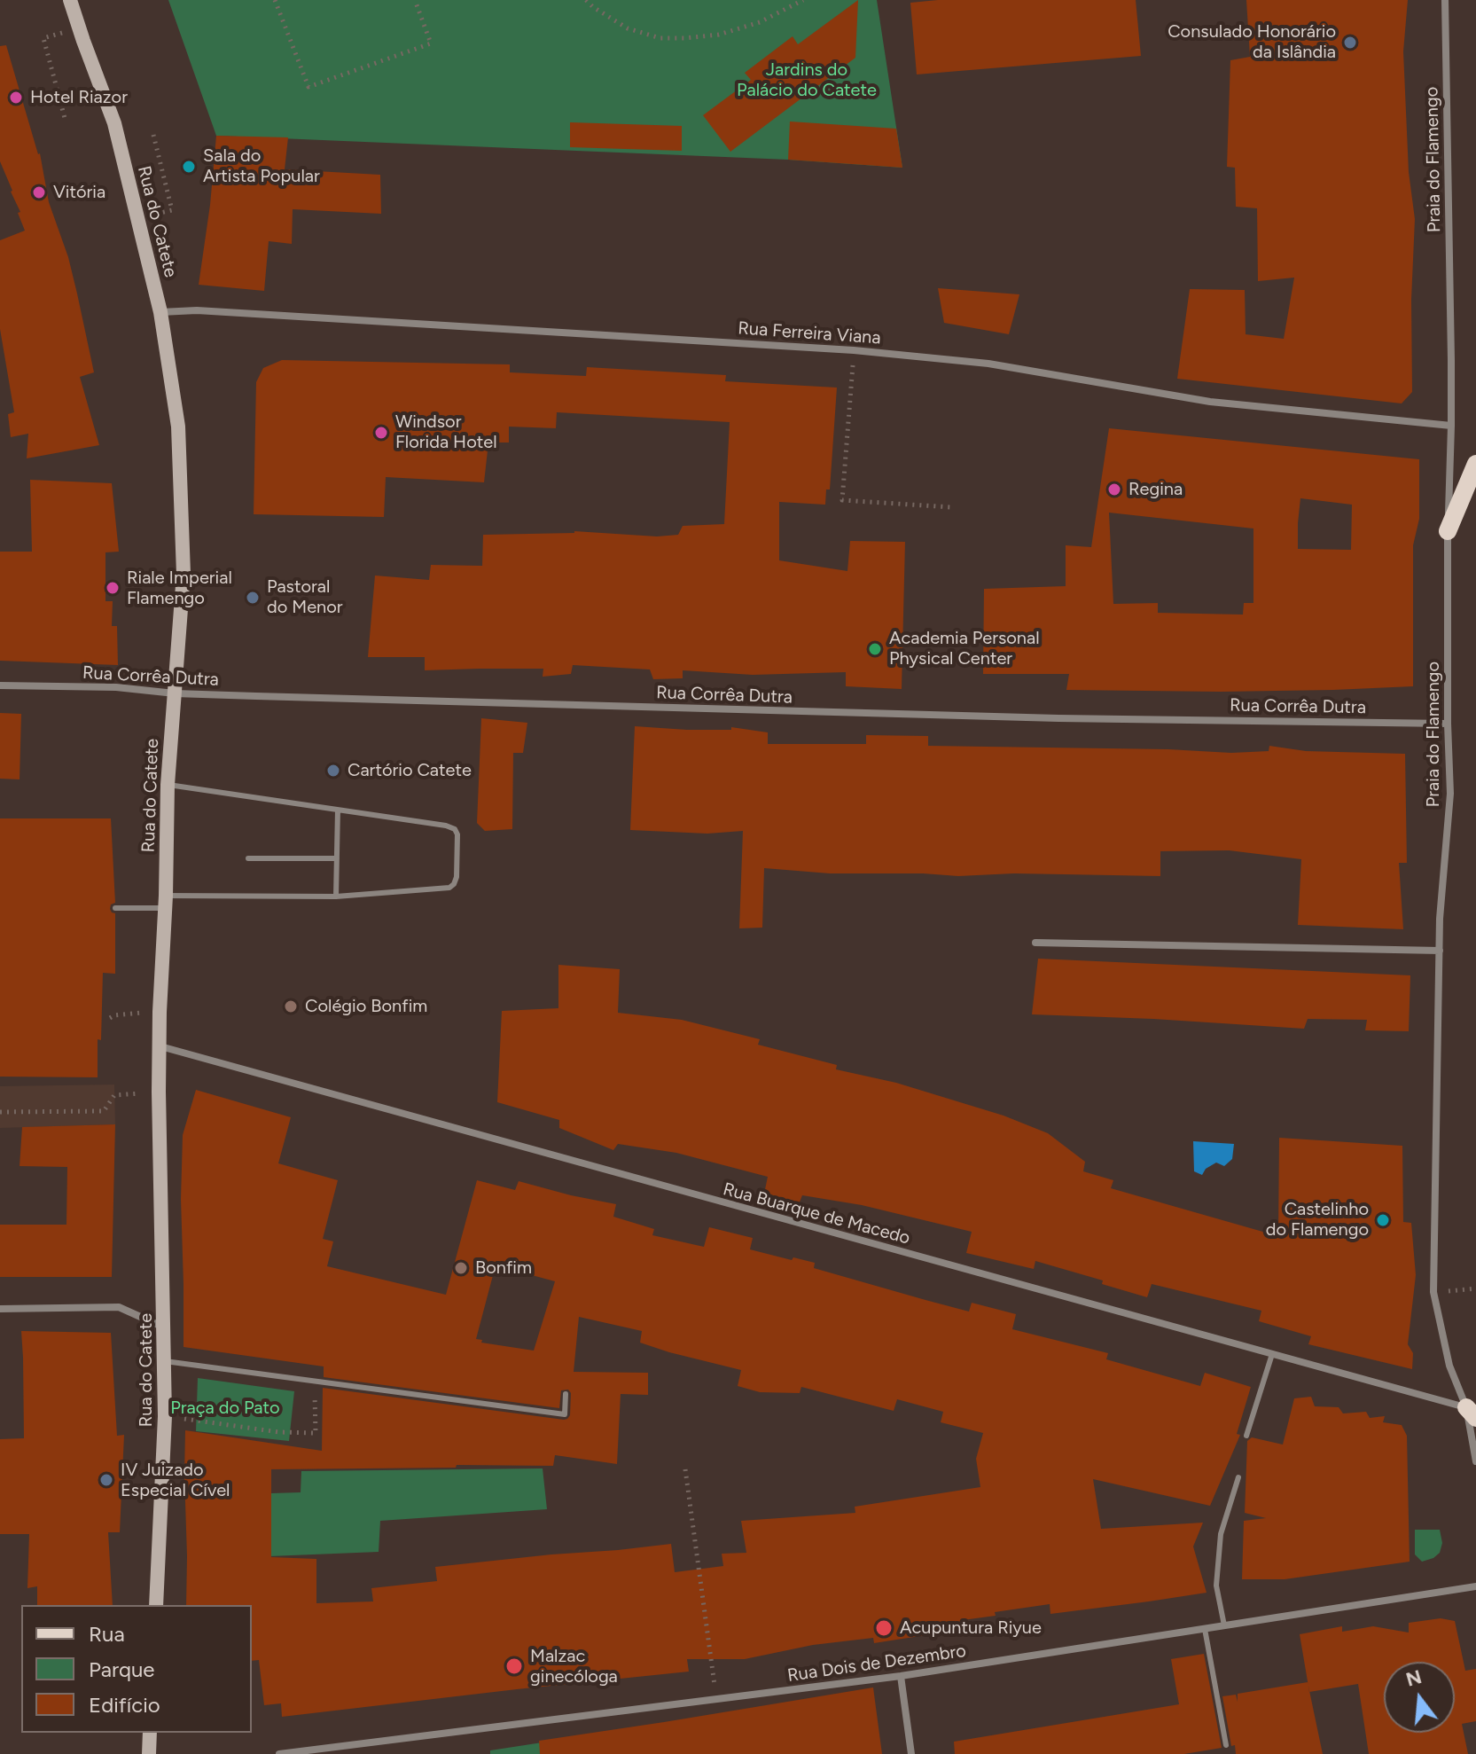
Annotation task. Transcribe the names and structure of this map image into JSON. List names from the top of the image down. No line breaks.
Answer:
{"streets":{"main road":["Rua do Catete"],"street":["Praia do Flamengo","Rua Ferreira Viana","Rua Corrêa Dutra","Rua Buarque de Macedo","Rua Dois de Dezembro"]},"crossings":[["Praia do Flamengo","Rua Ferreira Viana"],["Praia do Flamengo","Rua Corrêa Dutra"],["Praia do Flamengo","Rua Buarque de Macedo"],["Rua do Catete","Rua Ferreira Viana"],["Rua do Catete","Rua Corrêa Dutra"],["Rua do Catete","Rua Buarque de Macedo"]],"parks":["Jardins do Palácio do Catete","Praça do Pato"],"places":["Consulado Honorário da Islândia","Hotel Riazor","Sala do Artista Popular","Vitória","Windsor Florida Hotel","Regina","Riale Imperial Flamengo","Pastoral do Menor","Academia Personal Physical Center","Cartório Catete","Colégio Bonfim","Castelinho do Flamengo","Bonfim","IV Juizado Especial Cível","Acupuntura Riyue","Malzac ginecóloga"],"legend":["Rua","Parque","Edifício"],"north":"top"}
